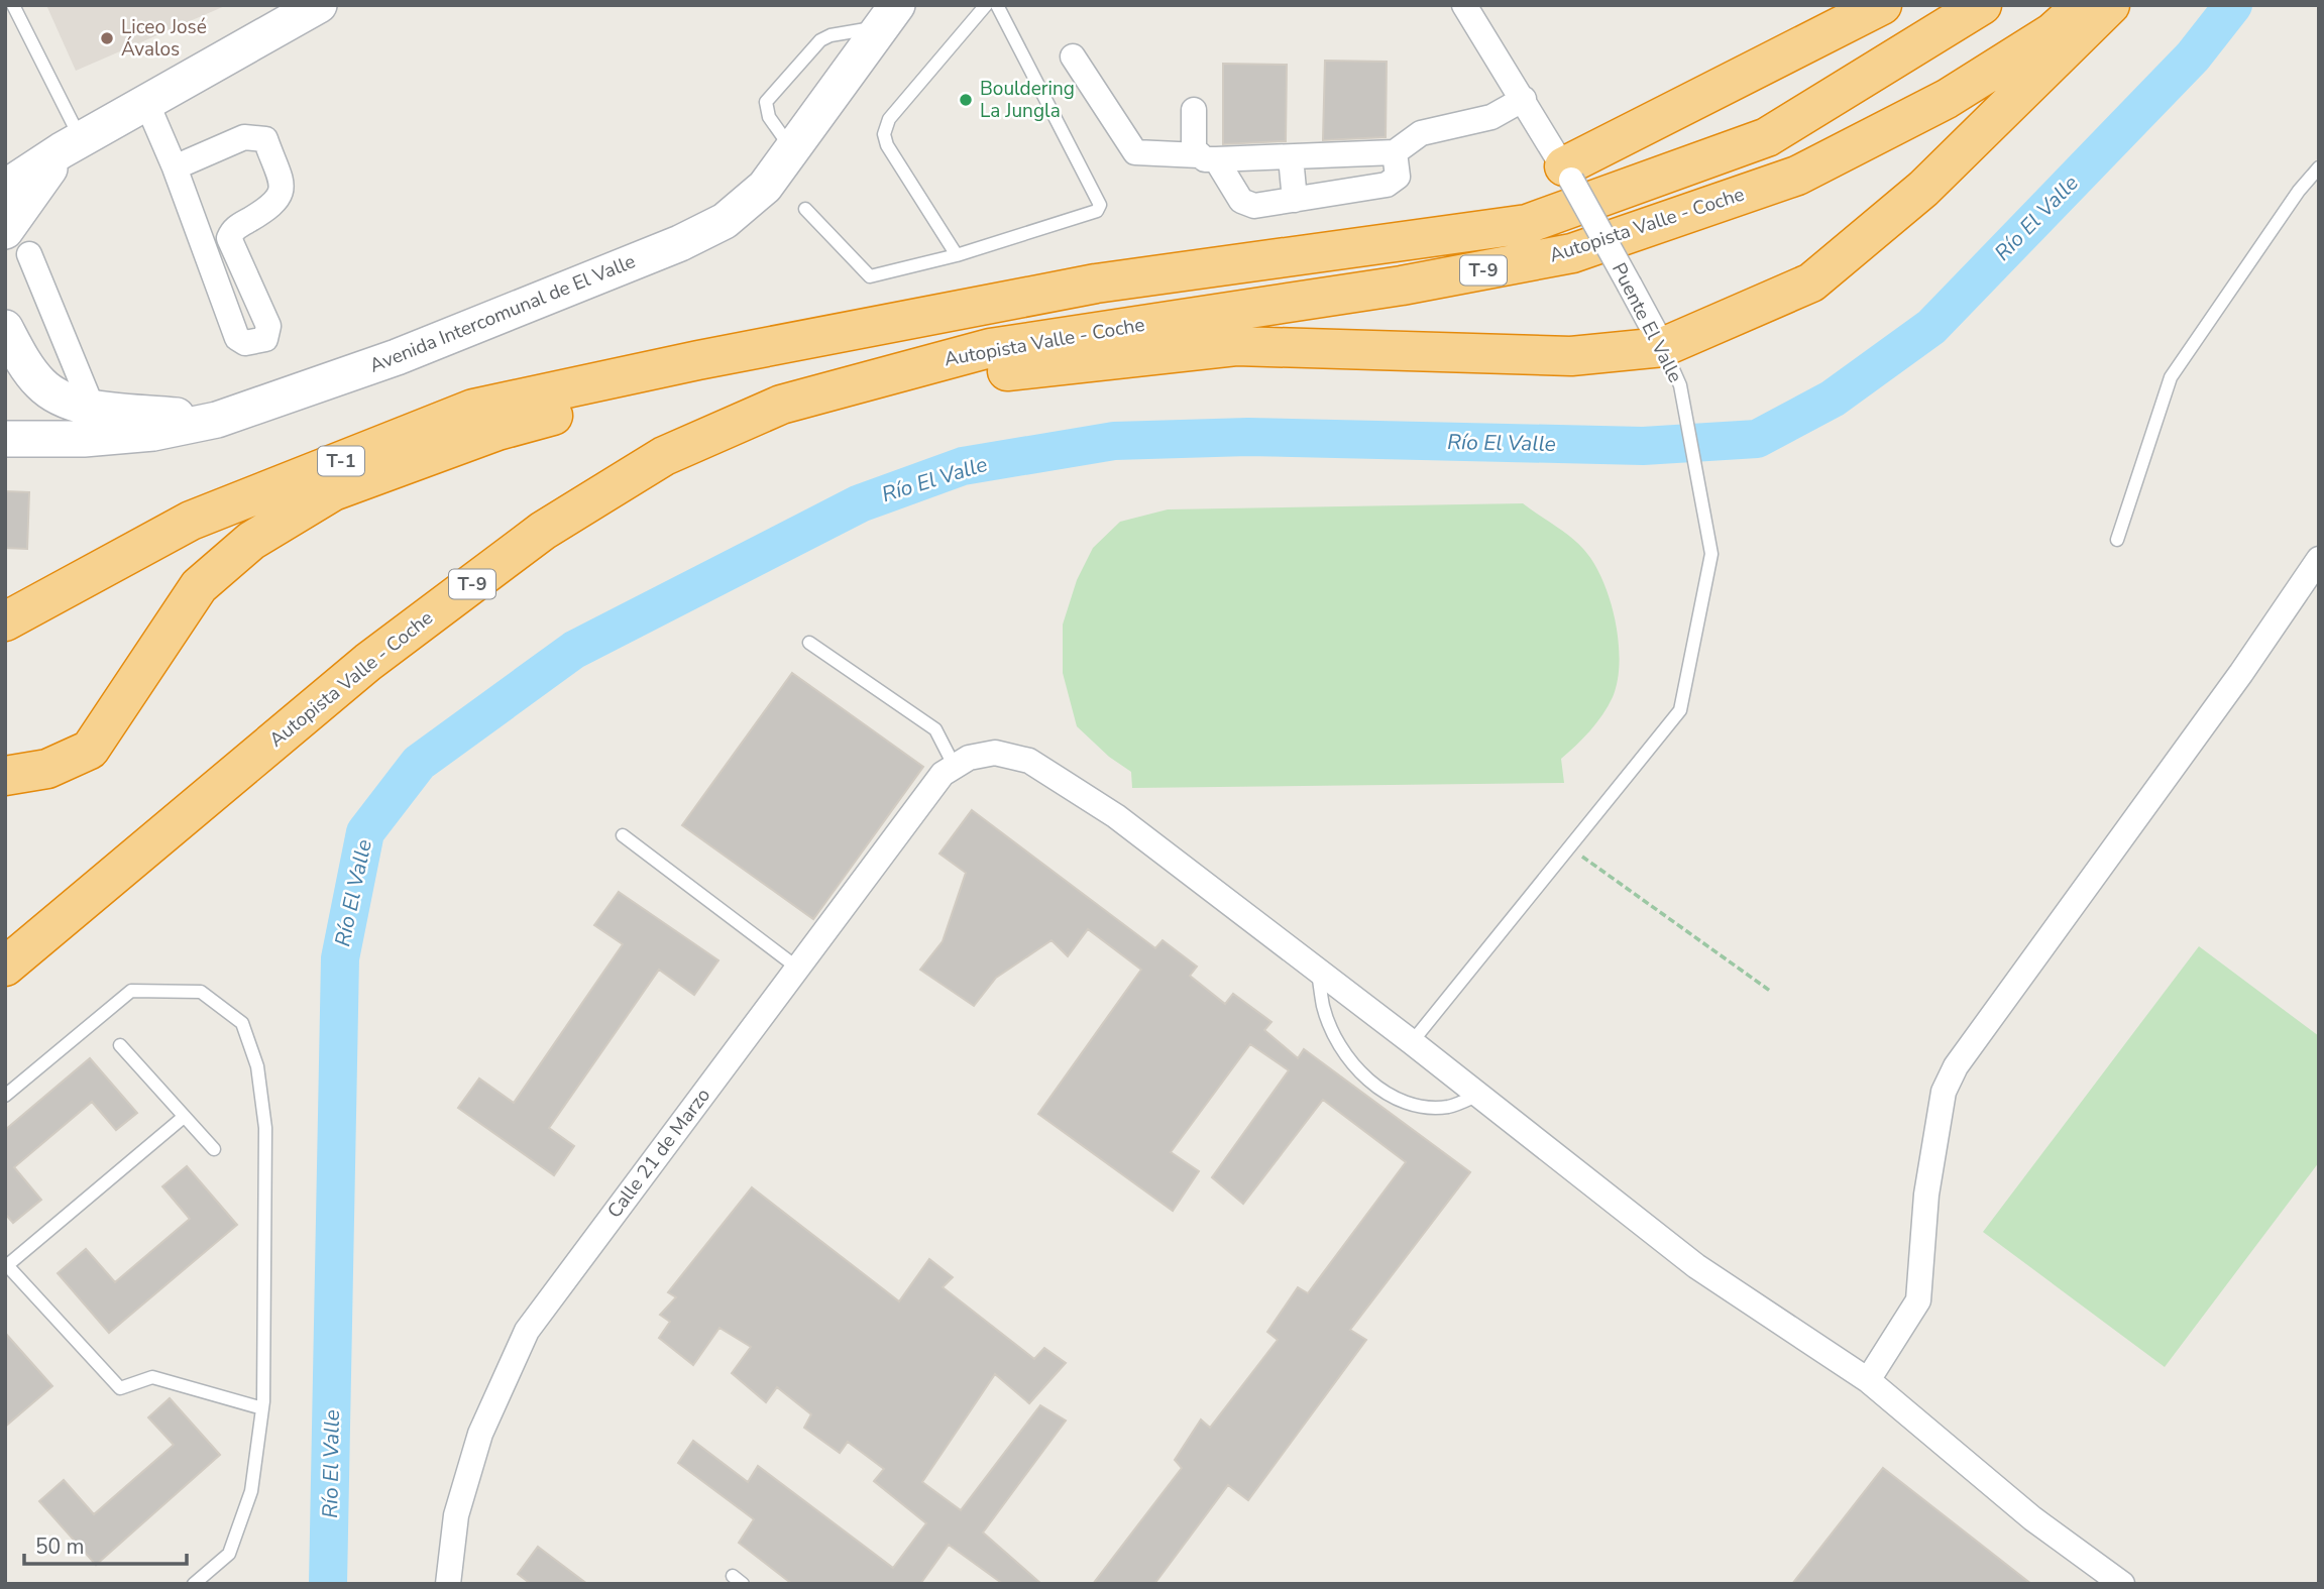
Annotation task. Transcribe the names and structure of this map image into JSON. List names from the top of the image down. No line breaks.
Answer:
{"streets":{"highway":["Autopista Valle - Coche","T-9","T-1"],"main road":["Avenida Intercomunal de El Valle"],"street":["Puente El Valle","Calle 21 de Marzo"]},"water":["Río El Valle"],"places":["Liceo José Ávalos","Bouldering La Jungla"],"scale_bar":"50 m"}
